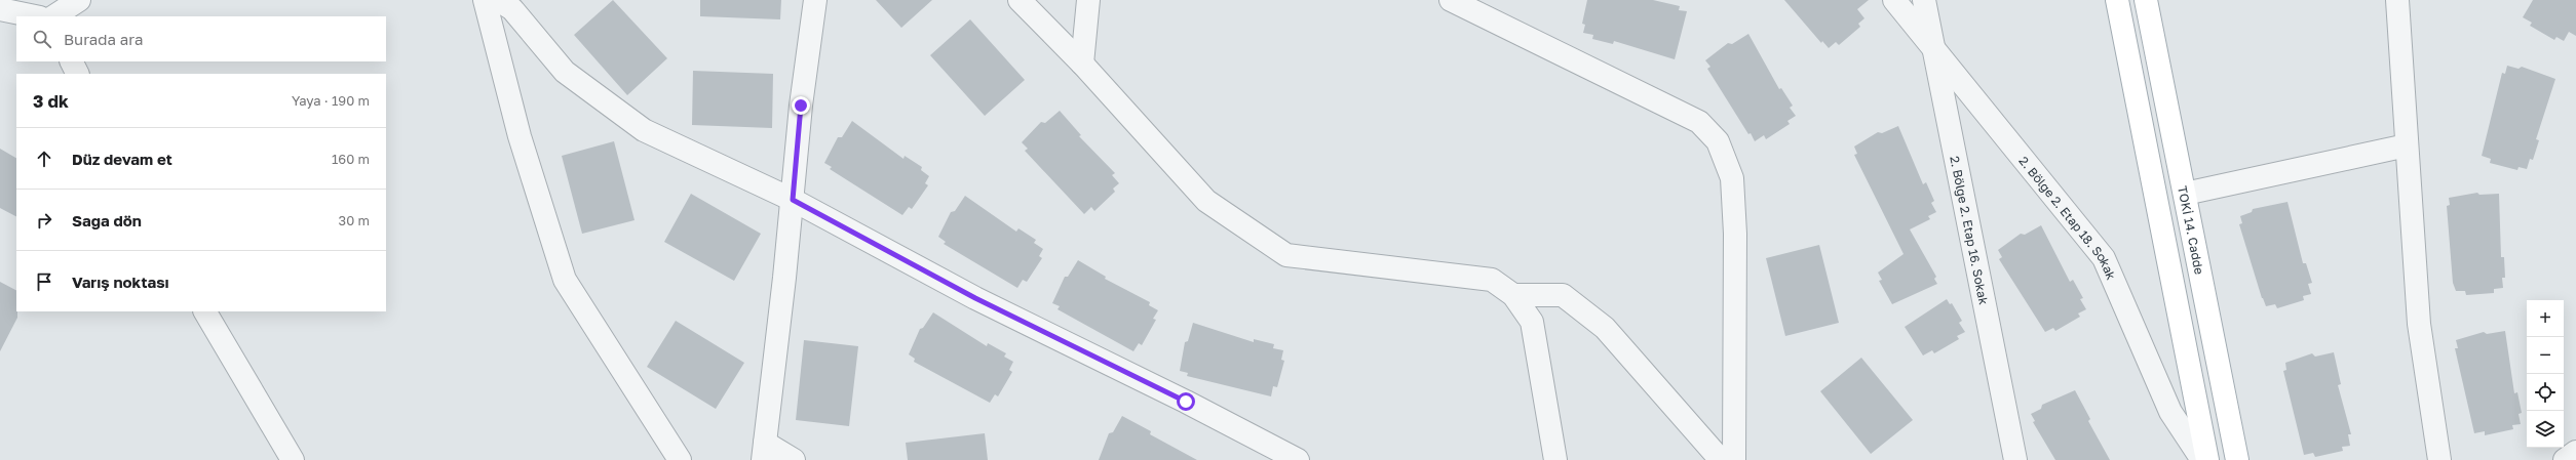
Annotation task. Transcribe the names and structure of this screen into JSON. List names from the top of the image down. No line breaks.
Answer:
{"streets":{"main road":["TOKİ 14. Cadde"],"street":["2. Bölge 2. Etap 18. Sokak","2. Bölge 2. Etap 16. Sokak"]},"crossings":[["2. Bölge 2. Etap 18. Sokak","2. Bölge 2. Etap 16. Sokak"]],"page":{"search":"Burada ara","heading":["3 dk","Yaya · 190 m"],"list":[["Düz devam et","160 m"],["Sağa dön","30 m"],"Varış noktası"],"map_buttons":["+","−"]}}
